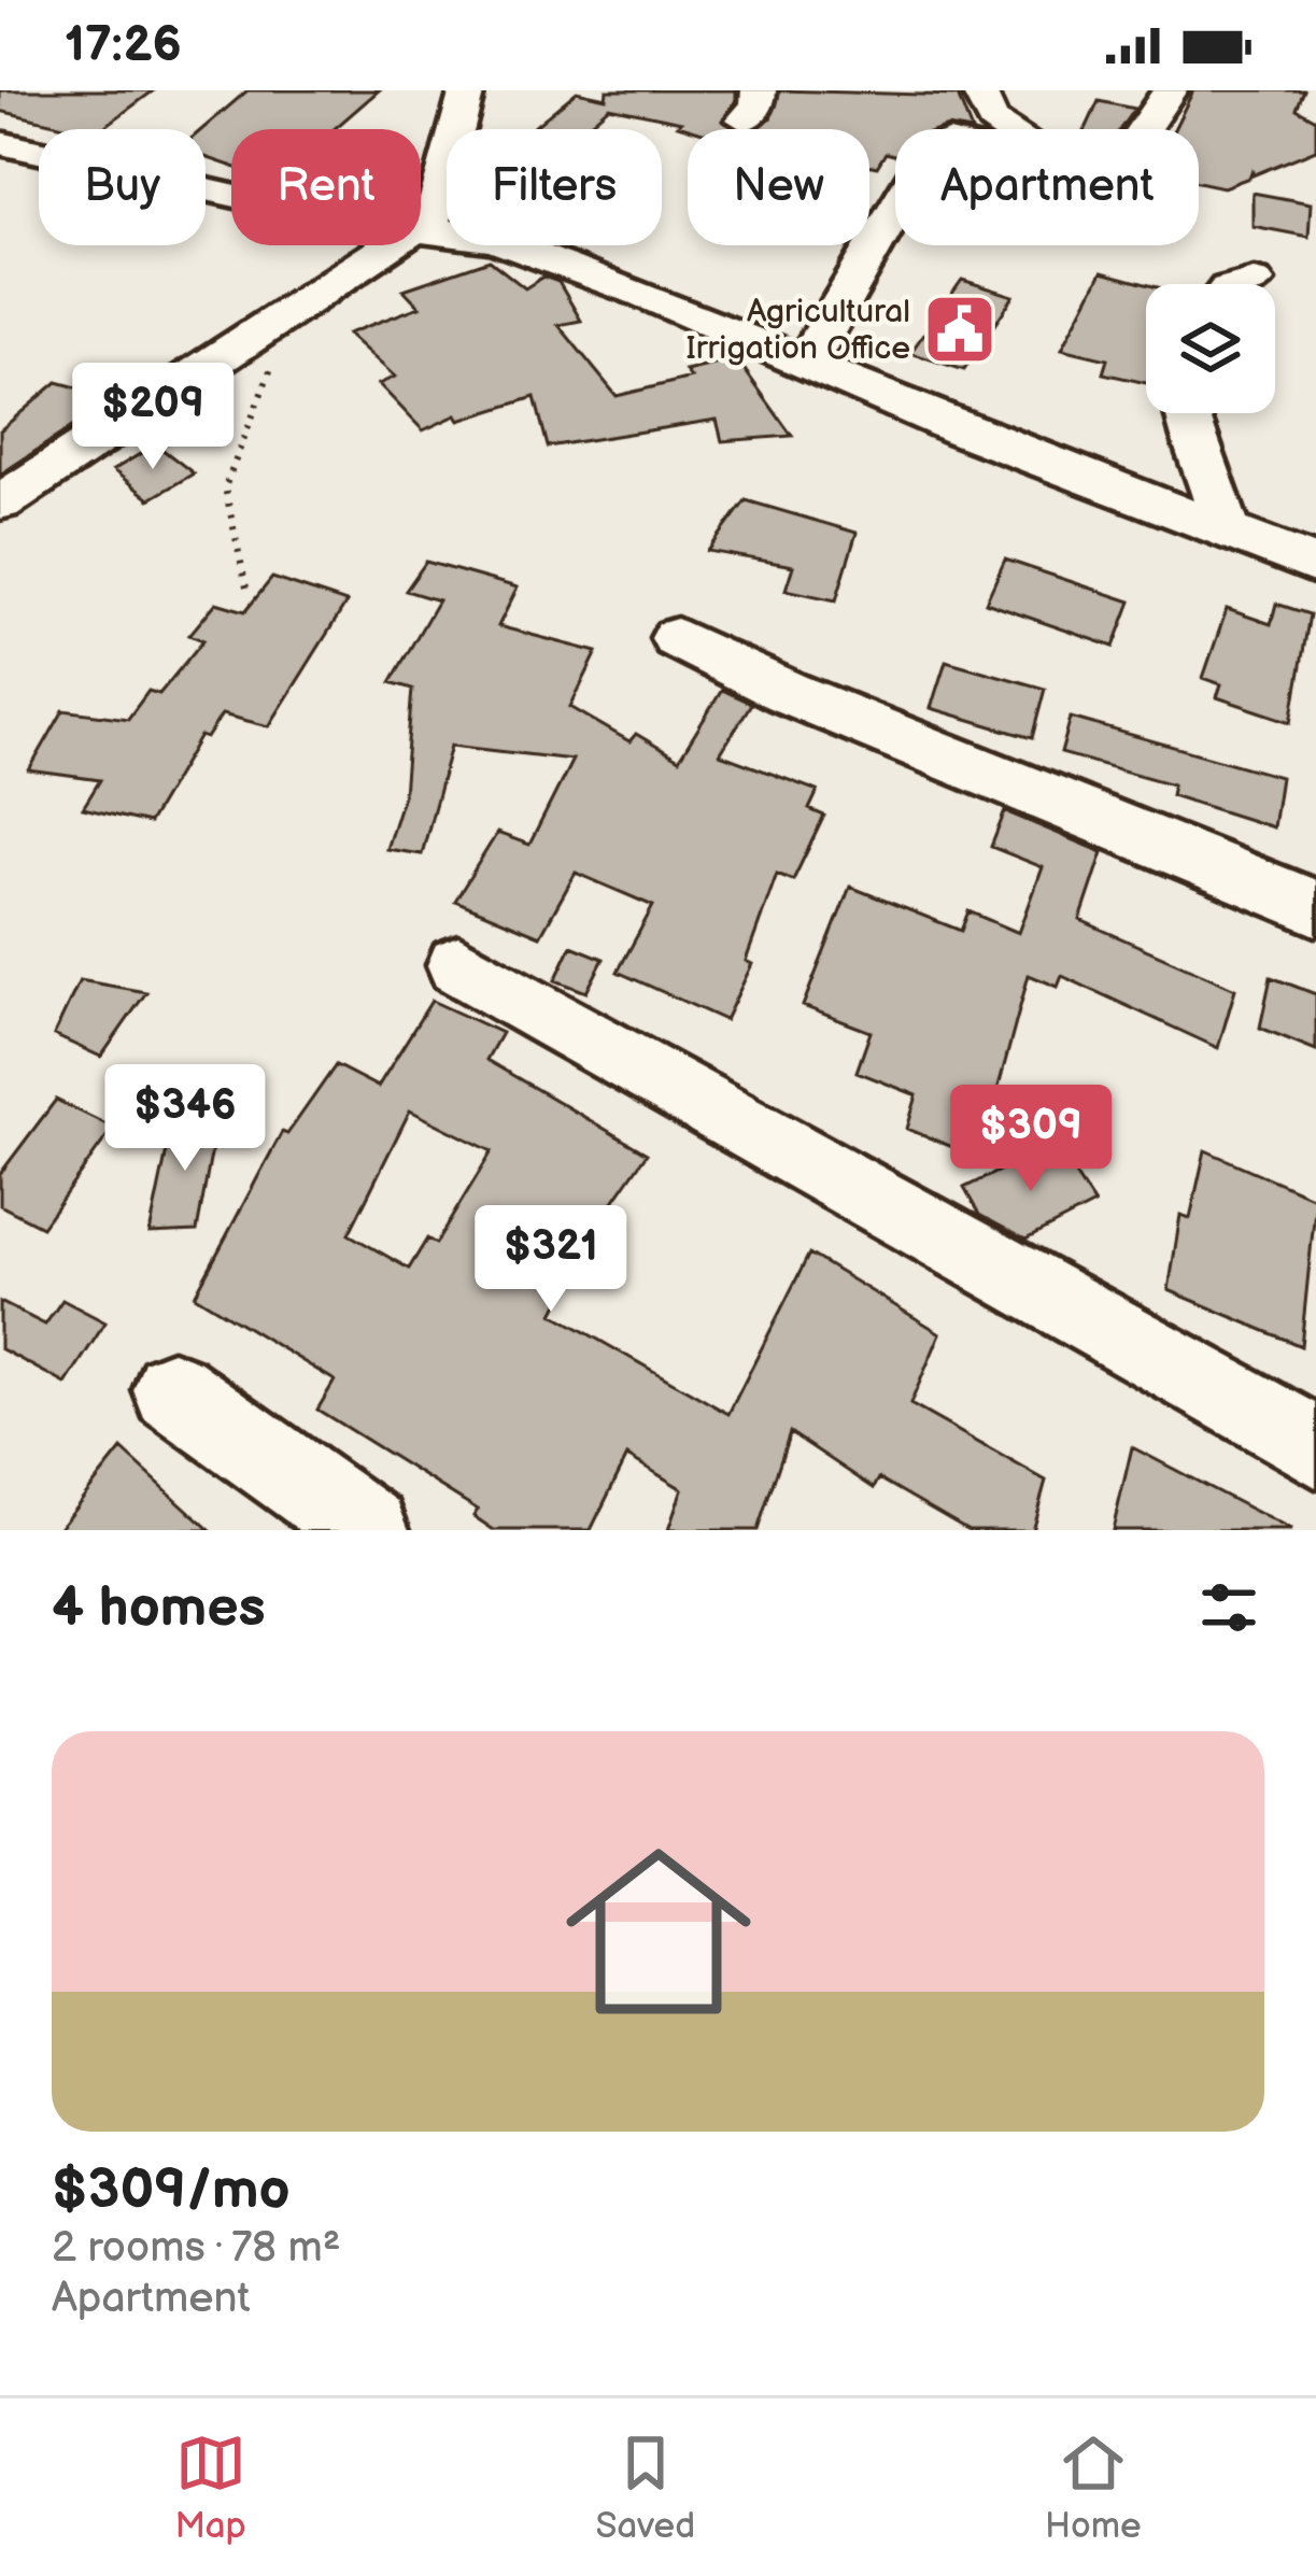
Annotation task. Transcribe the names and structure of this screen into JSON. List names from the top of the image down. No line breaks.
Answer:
{"places":{"public building":["Agricultural Irrigation Office"]},"page":{"status":"17:26","chip":["Buy","Rent","Filters","New","Apartment"],"price":["$209","$346","$309","$321"],"heading":"4 homes","list":[{"name":"$309/mo","note":"2 rooms · 78 m² · Apartment"}],"tabs":["Map","Saved","Home"]}}
